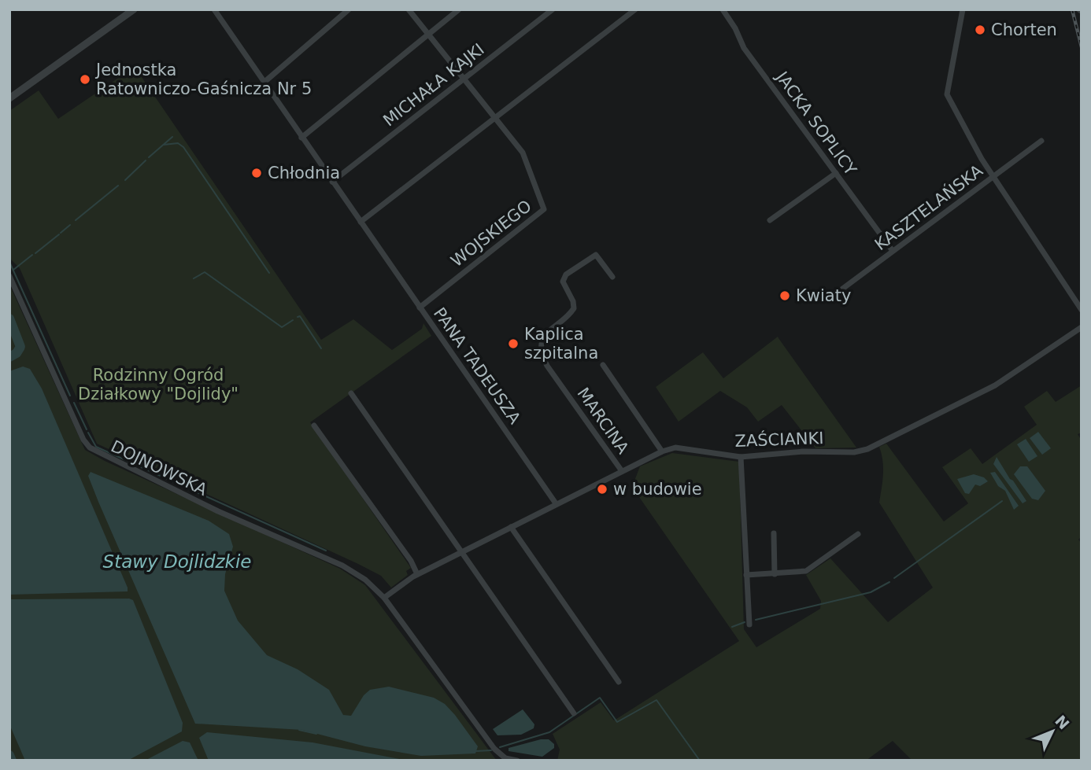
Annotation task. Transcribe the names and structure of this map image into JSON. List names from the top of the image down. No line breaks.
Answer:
{"streets":{"street":["MICHAŁA KAJKI","JACKA SOPLICY","KASZTELAŃSKA","WOJSKIEGO","PANA TADEUSZA","MARCINA","ZAŚCIANKI","DOJNOWSKA"]},"crossings":[["MICHAŁA KAJKI","PANA TADEUSZA"],["JACKA SOPLICY","KASZTELAŃSKA"],["WOJSKIEGO","PANA TADEUSZA"],["PANA TADEUSZA","ZAŚCIANKI"],["MARCINA","ZAŚCIANKI"],["ZAŚCIANKI","DOJNOWSKA"]],"water":["Stawy Dojlidzkie"],"parks":["Rodzinny Ogród Działkowy \"Dojlidy\""],"places":["Chorten","Jednostka Ratowniczo-Gaśnicza Nr 5","Chłodnia","Kwiaty","Kaplica szpitalna","w budowie"],"north":"top right"}
